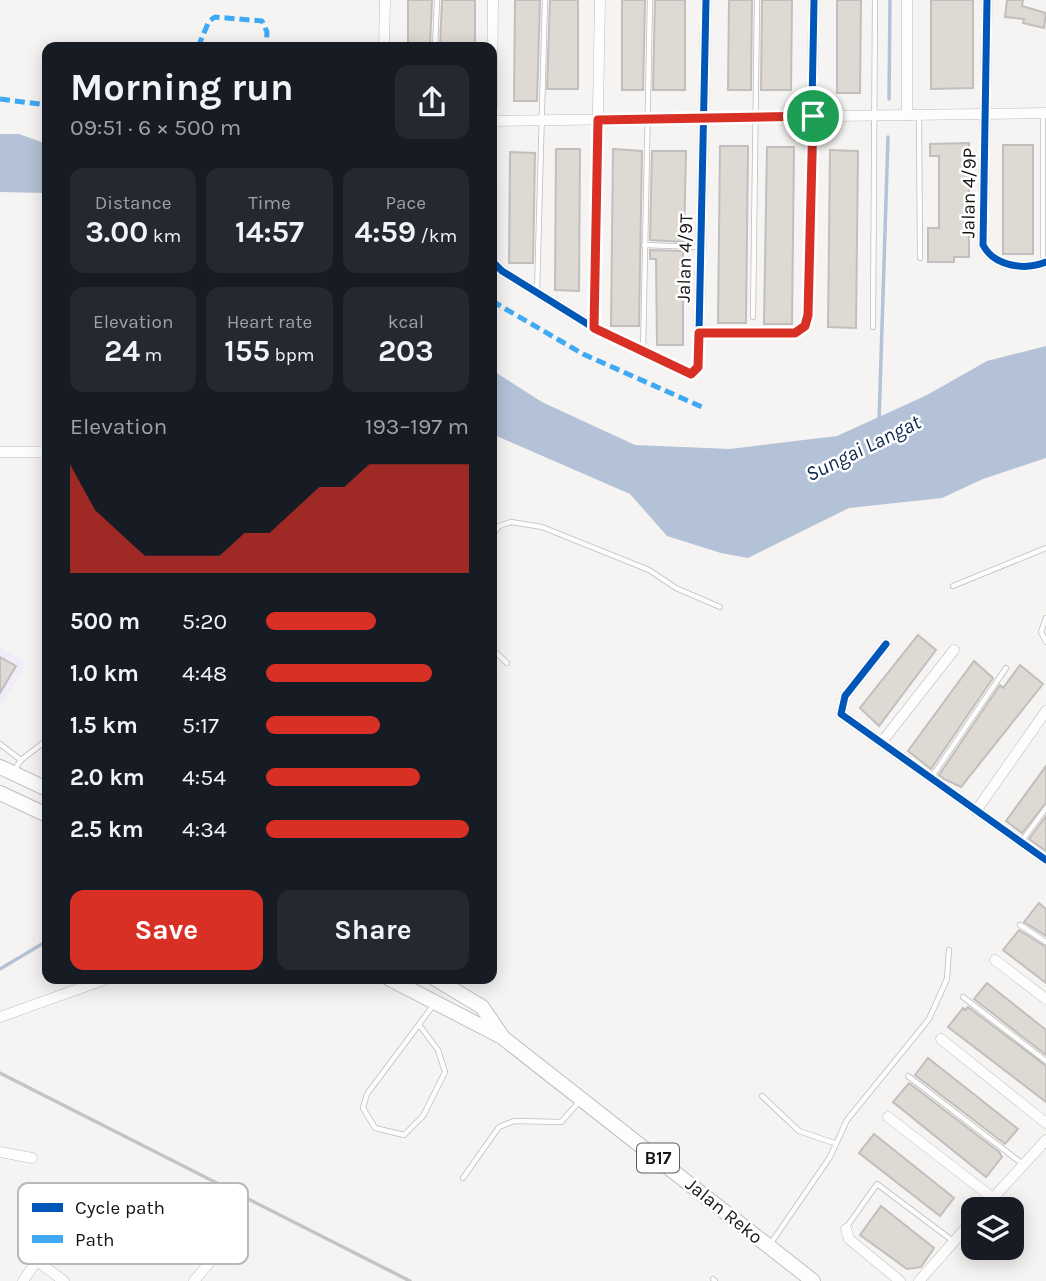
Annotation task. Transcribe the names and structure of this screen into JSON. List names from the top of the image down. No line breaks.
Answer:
{"streets":{"main road":["B17","Jalan Reko"],"street":["Jalan 4/9P","Jalan 4/9T"]},"water":["Sungai Langat"],"legend":["Cycle path","Path"],"page":{"heading":["Morning run","09:51 · 6 × 500 m"],"stats":[["Distance","3.00 km"],["Time","14:57"],["Pace","4:59 /km"],["Elevation","24 m"],["Heart rate","155 bpm"],["kcal","203"]],"chart":["Elevation","193–197 m"],"list":[{"name":"500 m","note":"5:20"},{"name":"1.0 km","note":"4:48"},{"name":"1.5 km","note":"5:17"},{"name":"2.0 km","note":"4:54"},{"name":"2.5 km","note":"4:34"}],"buttons":["Save","Share"]}}
